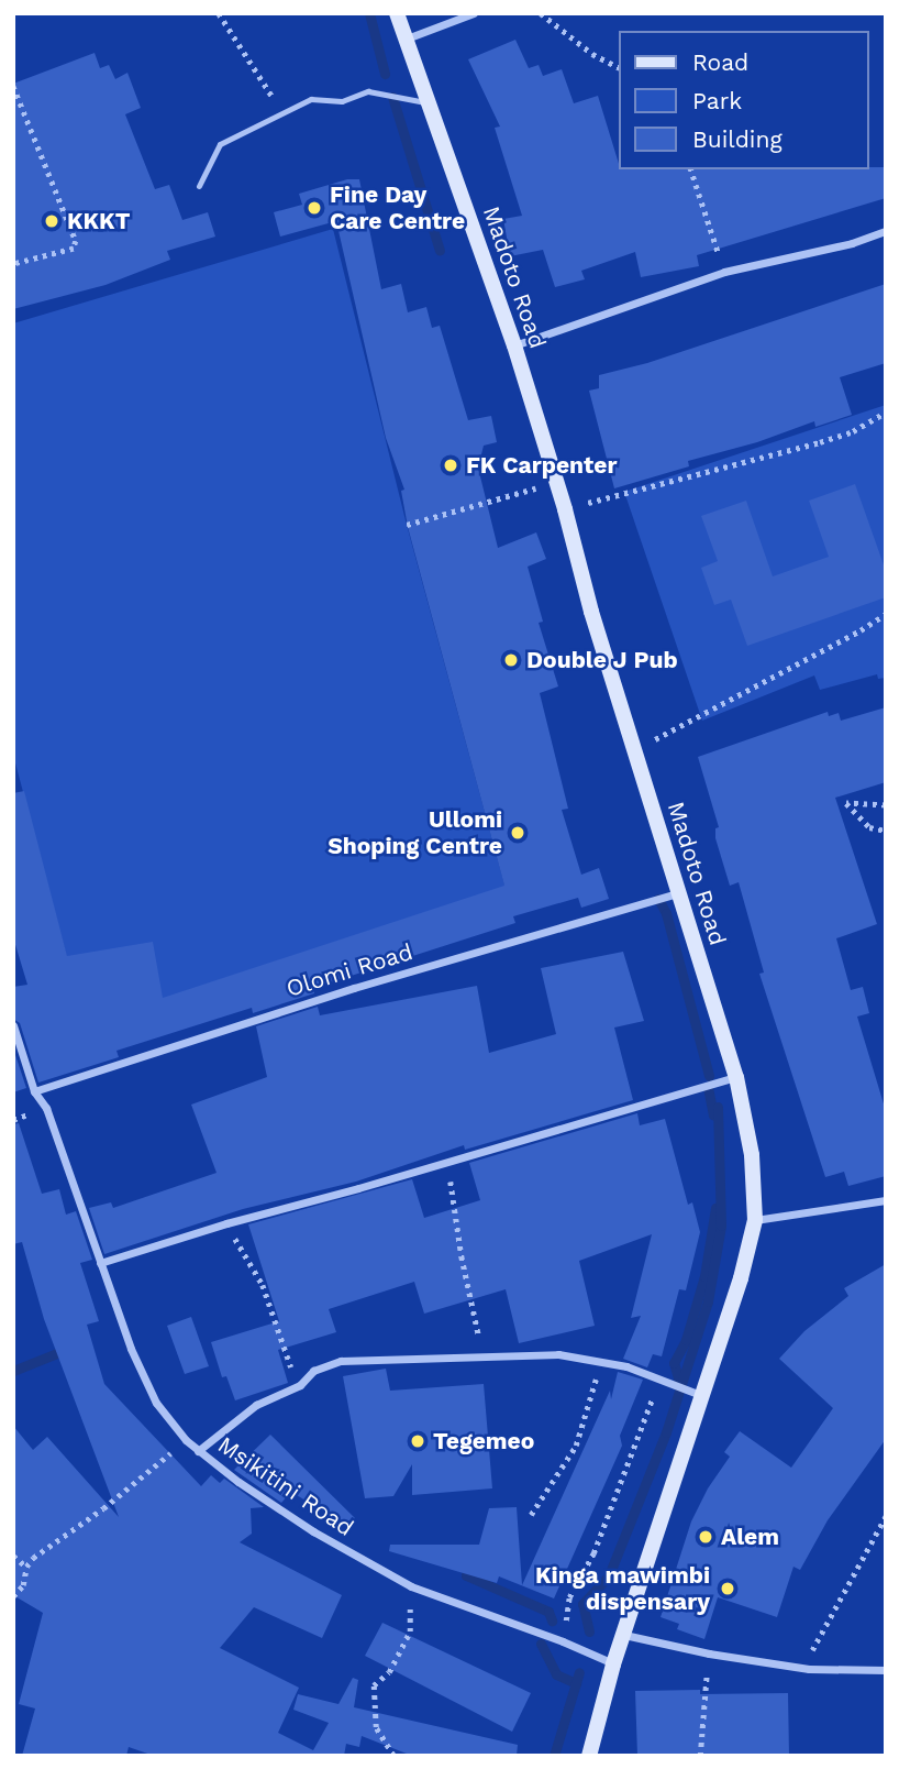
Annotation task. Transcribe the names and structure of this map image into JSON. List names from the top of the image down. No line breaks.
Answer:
{"streets":{"main road":["Madoto Road"],"street":["Olomi Road","Msikitini Road"]},"crossings":[["Madoto Road","Olomi Road"],["Madoto Road","Msikitini Road"],["Olomi Road","Msikitini Road"]],"places":["Fine Day Care Centre","KKKT","FK Carpenter","Double J Pub","Ullomi Shoping Centre","Tegemeo","Alem","Kinga mawimbi dispensary"],"legend":["Road","Park","Building"]}
